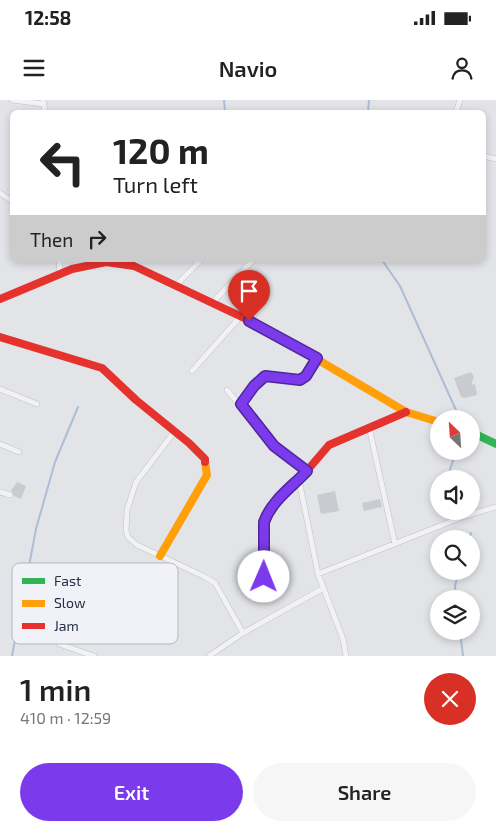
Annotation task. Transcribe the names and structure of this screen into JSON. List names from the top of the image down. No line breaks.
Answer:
{"legend":["Fast","Slow","Jam"],"north":"top left","page":{"status":"12:58","header":"Navio","turn":["120 m","Turn left"],"then":"Then","heading":["1 min","410 m · 12:59"],"buttons":["Exit","Share"]}}
